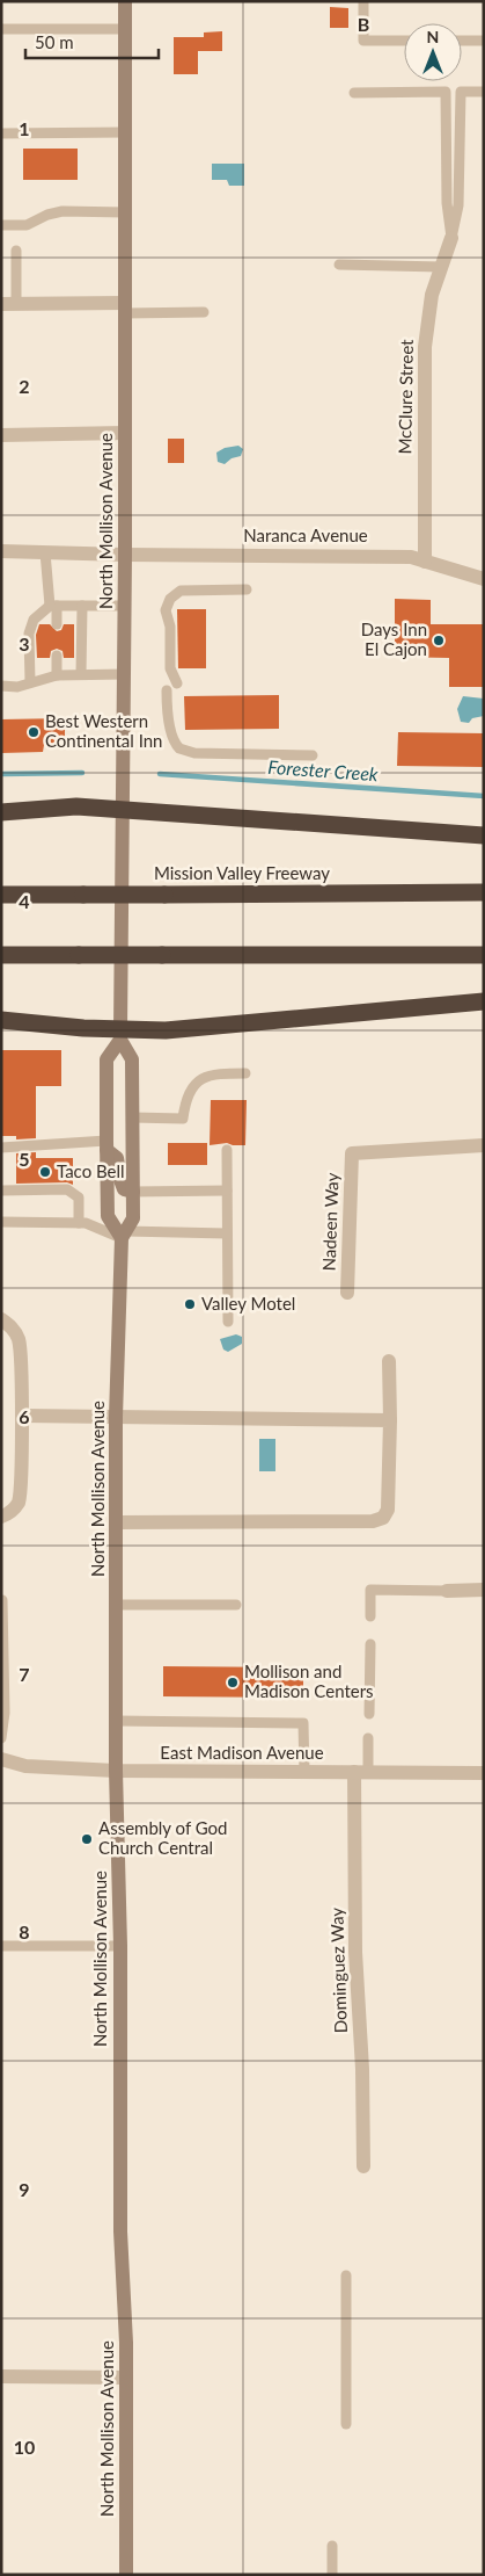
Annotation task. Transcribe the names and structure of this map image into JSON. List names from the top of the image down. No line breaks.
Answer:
{"streets":{"highway":["Mission Valley Freeway"],"main road":["North Mollison Avenue"],"street":["McClure Street","Naranca Avenue","Nadeen Way","East Madison Avenue","Dominguez Way"]},"crossings":[["McClure Street","Naranca Avenue"],["North Mollison Avenue","Naranca Avenue"],["North Mollison Avenue","East Madison Avenue"],["East Madison Avenue","Dominguez Way"]],"water":["Forester Creek"],"places":["Days Inn El Cajon","Best Western Continental Inn","Taco Bell","Valley Motel","Mollison and Madison Centers","Assembly of God Church Central"],"scale_bar":"50 m","north":"top","grid":{"columns":["B"],"rows":["1","2","3","4","5","6","7","8","9","10"]}}
